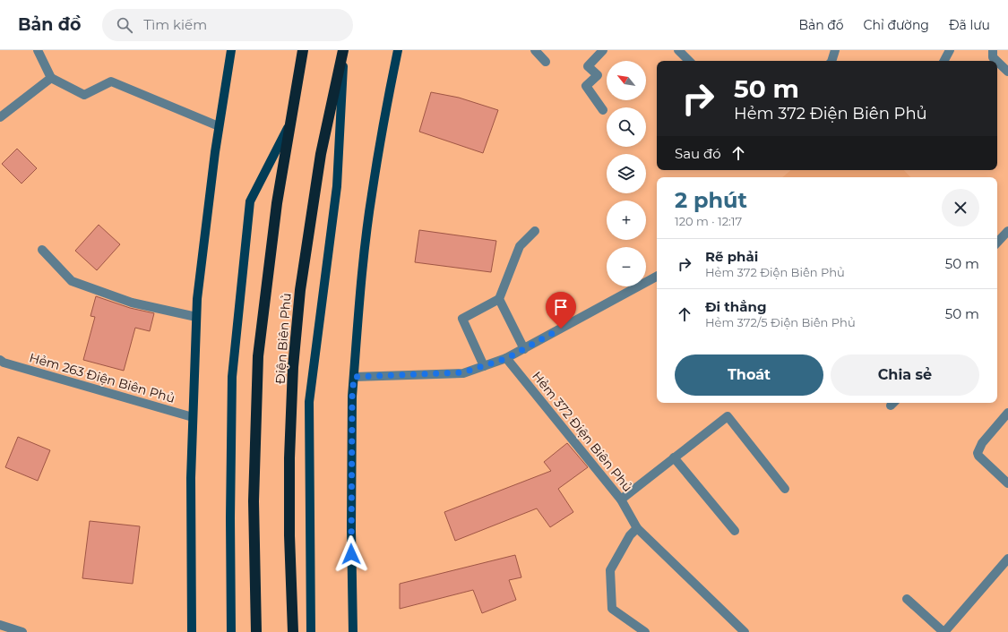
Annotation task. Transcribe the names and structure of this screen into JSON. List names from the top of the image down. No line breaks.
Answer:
{"streets":{"highway":["Điện Biên Phủ"],"street":["Hẻm 263 Điện Biên Phủ","Hẻm 372 Điện Biên Phủ"]},"north":"top left","page":{"header":"Bản đồ","search":"Tìm kiếm","nav":["Bản đồ","Chỉ đường","Đã lưu"],"map_buttons":["+","−"],"turn":["50 m","Hẻm 372 Điện Biên Phủ"],"then":"Sau đó","heading":["2 phút","120 m · 12:17"],"list":[{"name":"Rẽ phải","note":"Hẻm 372 Điện Biên Phủ","value":"50 m"},{"name":"Đi thẳng","note":"Hẻm 372/5 Điện Biên Phủ","value":"50 m"}],"buttons":["Thoát","Chia sẻ"]}}
